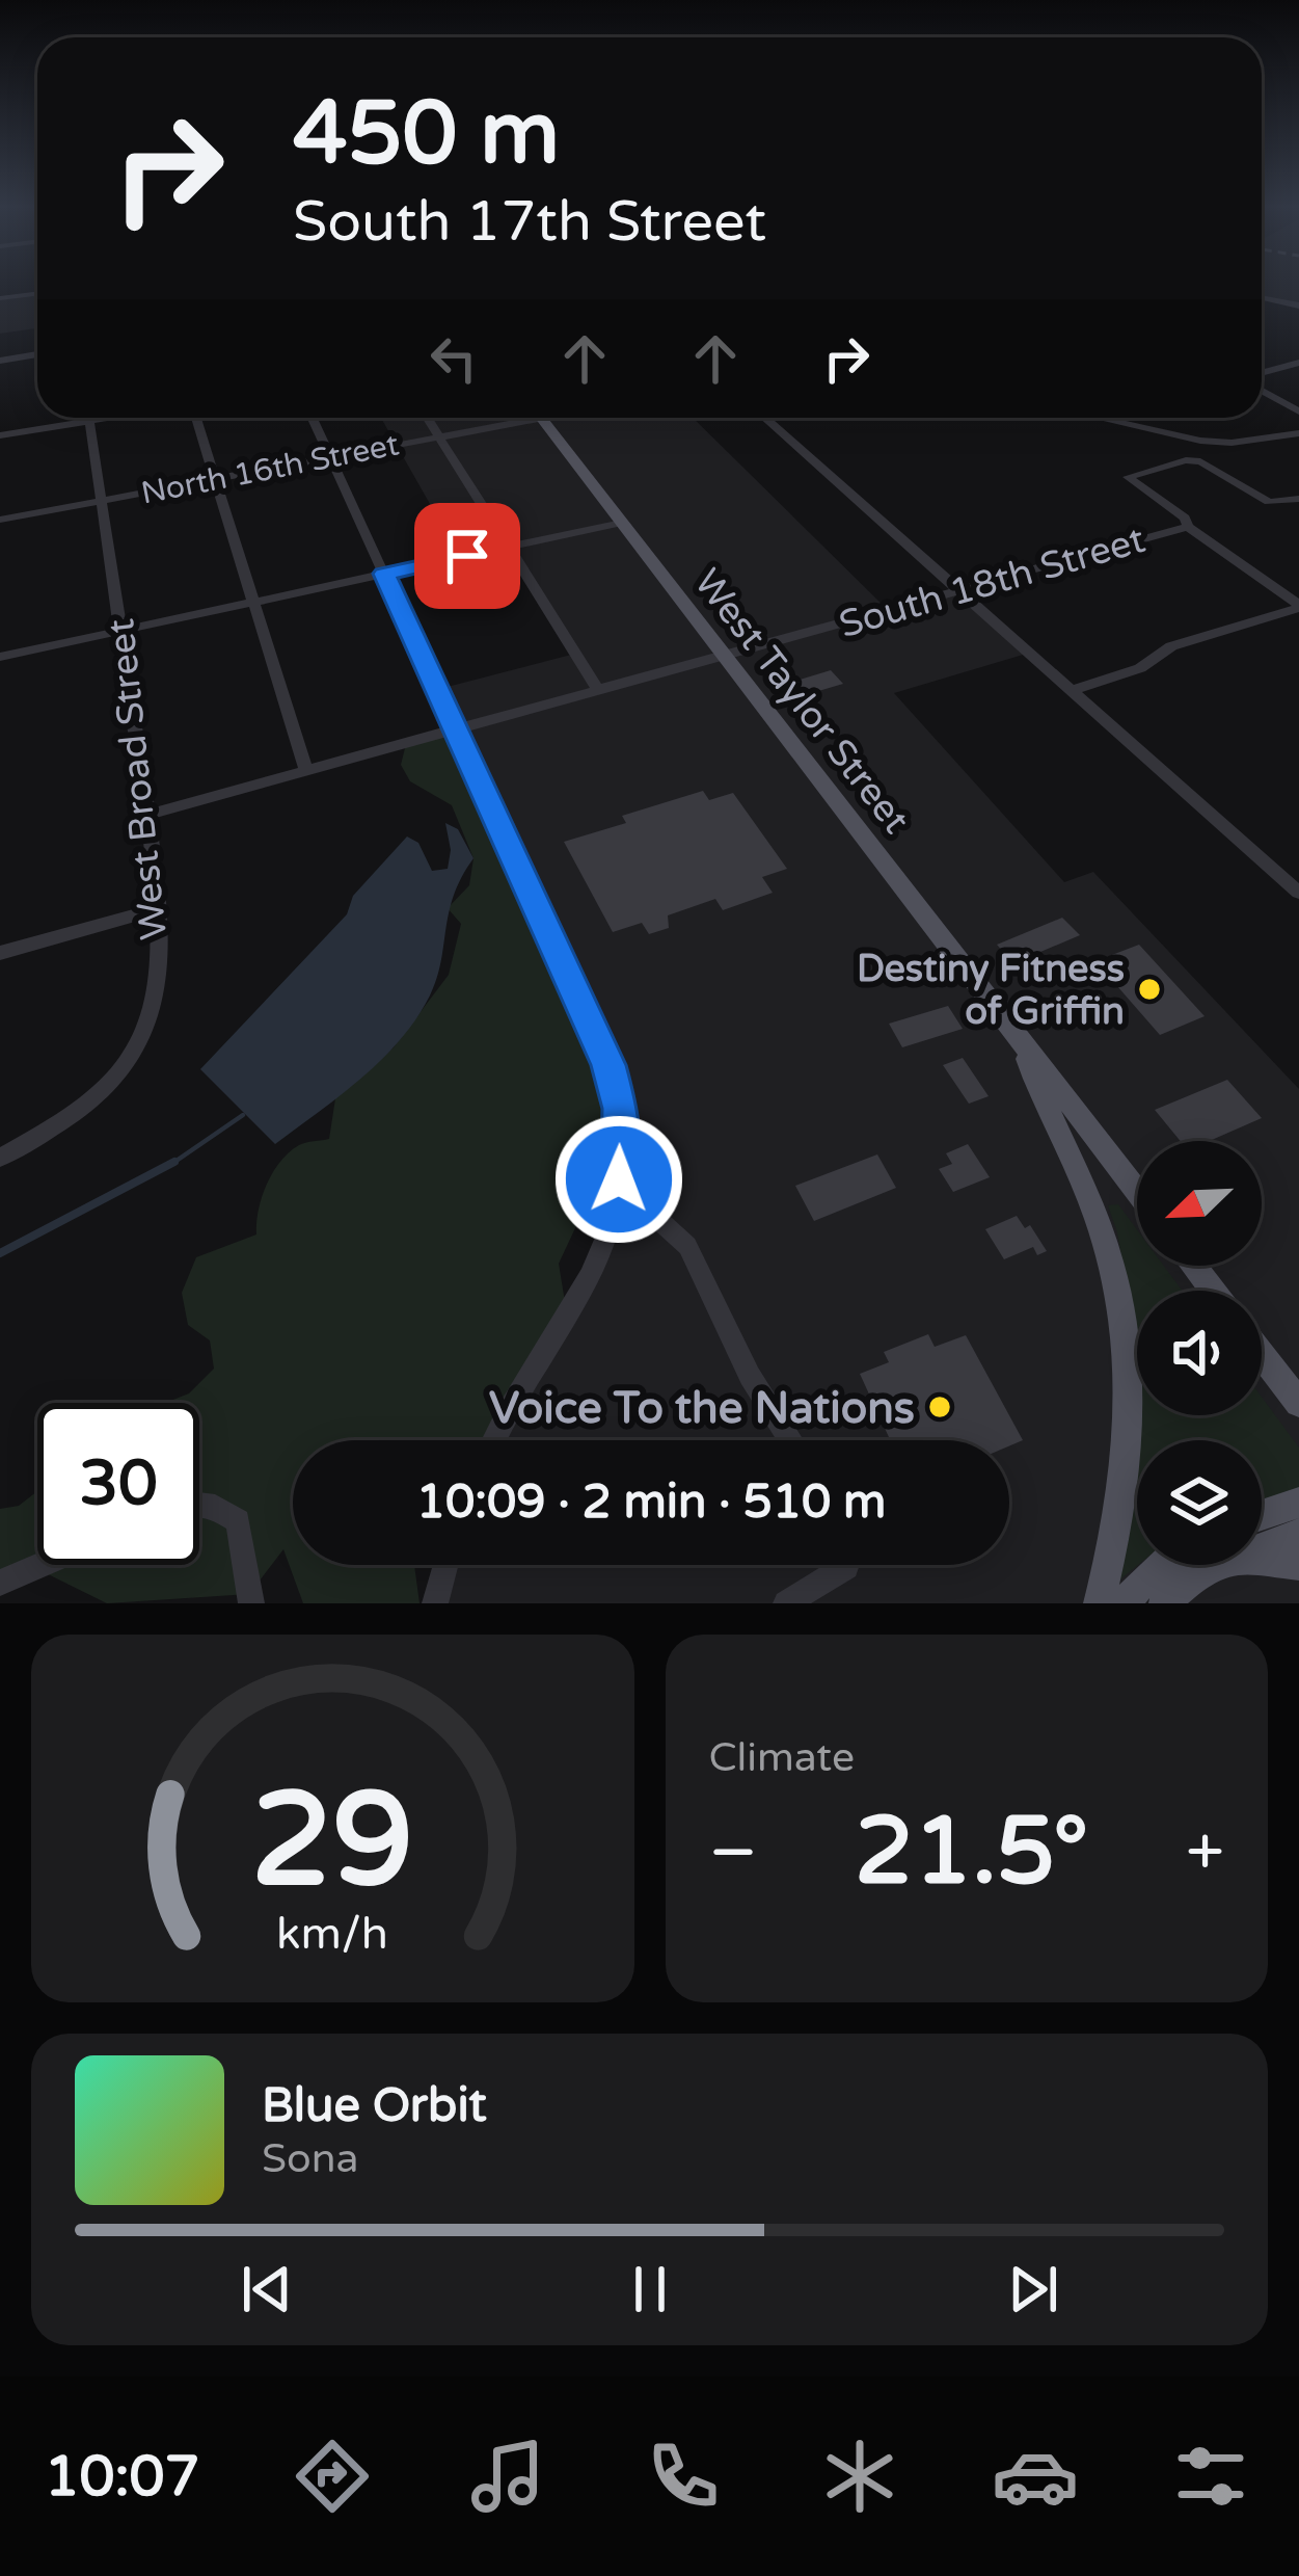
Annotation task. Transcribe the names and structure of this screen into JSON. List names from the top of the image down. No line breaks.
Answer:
{"streets":{"main road":["West Taylor Street"],"street":["North 16th Street","South 18th Street","West Broad Street"]},"crossings":[["North 16th Street","West Broad Street"],["South 18th Street","West Taylor Street"],["South 18th Street","West Broad Street"]],"places":["Destiny Fitness of Griffin","Voice To the Nations"],"north":"bottom left","page":{"turn":["450 m","South 17th Street"],"limit":"30","trip":"10:09 · 2 min · 510 m","tile":"Climate","heat":["−","21.5°","+"],"song":["Blue Orbit","Sona"],"tabs":"10:07","gauge":["29","km/h"]}}
